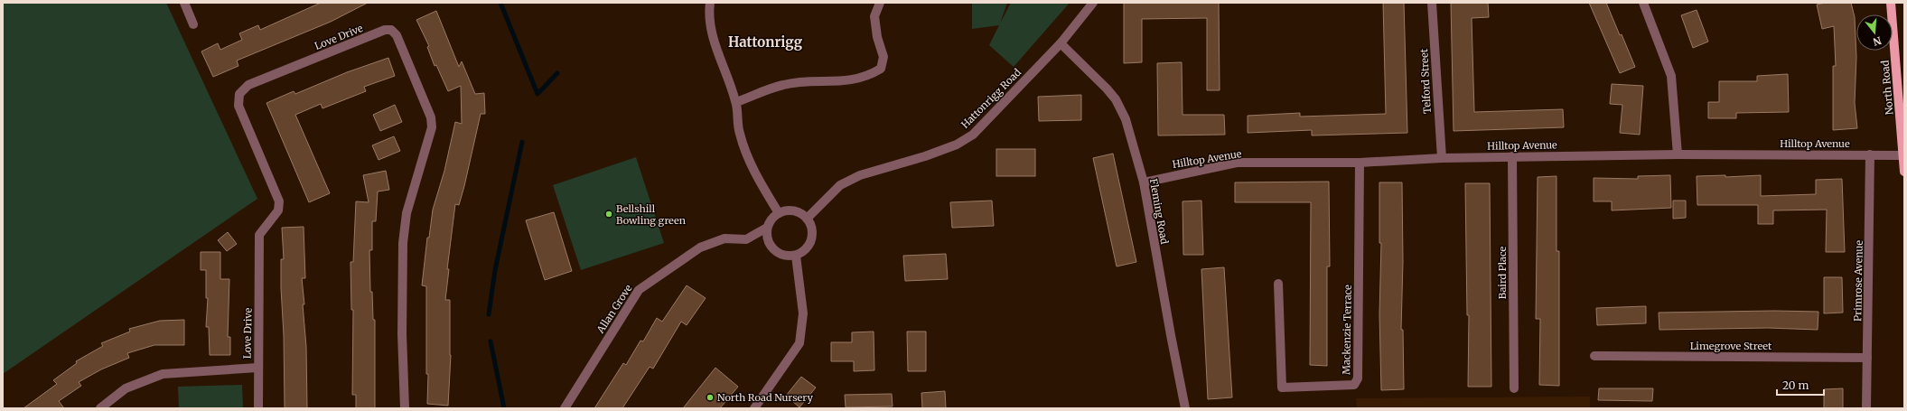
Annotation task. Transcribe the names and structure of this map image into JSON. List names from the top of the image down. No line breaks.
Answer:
{"streets":{"main road":["North Road"],"street":["Love Drive","Telford Street","Hattonrigg Road","Hilltop Avenue","Fleming Road","Baird Place","Primrose Avenue","Allan Grove","Mackenzie Terrace","Limegrove Street"]},"crossings":[["Telford Street","Hilltop Avenue"],["North Road","Hilltop Avenue"],["Hattonrigg Road","Fleming Road"],["Hattonrigg Road","Allan Grove"],["Hilltop Avenue","Fleming Road"],["Hilltop Avenue","Baird Place"],["Hilltop Avenue","Primrose Avenue"],["Hilltop Avenue","Mackenzie Terrace"],["Primrose Avenue","Limegrove Street"]],"districts":["Hattonrigg"],"places":["Bellshill Bowling green","North Road Nursery"],"scale_bar":"20 m","north":"bottom"}
